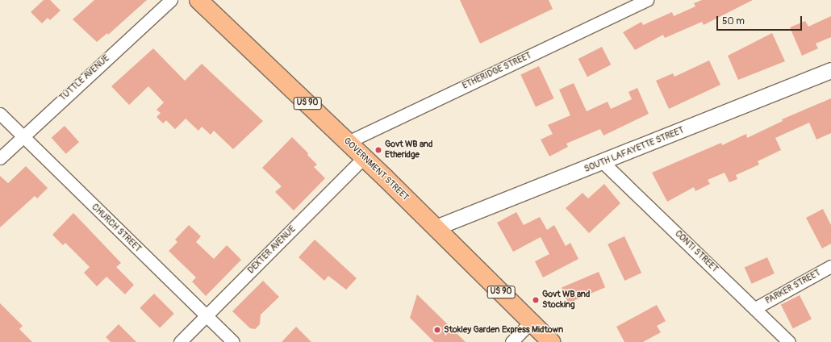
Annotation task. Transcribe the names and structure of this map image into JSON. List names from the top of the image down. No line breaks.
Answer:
{"streets":{"main road":["US 90","GOVERNMENT STREET"],"street":["ETHERIDGE STREET","TUTTLE AVENUE","SOUTH LAFAYETTE STREET","CHURCH STREET","DEXTER AVENUE","CONTI STREET","PARKER STREET"]},"crossings":[["ETHERIDGE STREET","GOVERNMENT STREET"],["TUTTLE AVENUE","CHURCH STREET"],["SOUTH LAFAYETTE STREET","GOVERNMENT STREET"],["SOUTH LAFAYETTE STREET","CONTI STREET"],["GOVERNMENT STREET","DEXTER AVENUE"],["CHURCH STREET","DEXTER AVENUE"],["CONTI STREET","PARKER STREET"]],"places":["Govt WB and Etheridge","Govt WB and Stocking","Stokley Garden Express Midtown"],"scale_bar":"50 m"}
